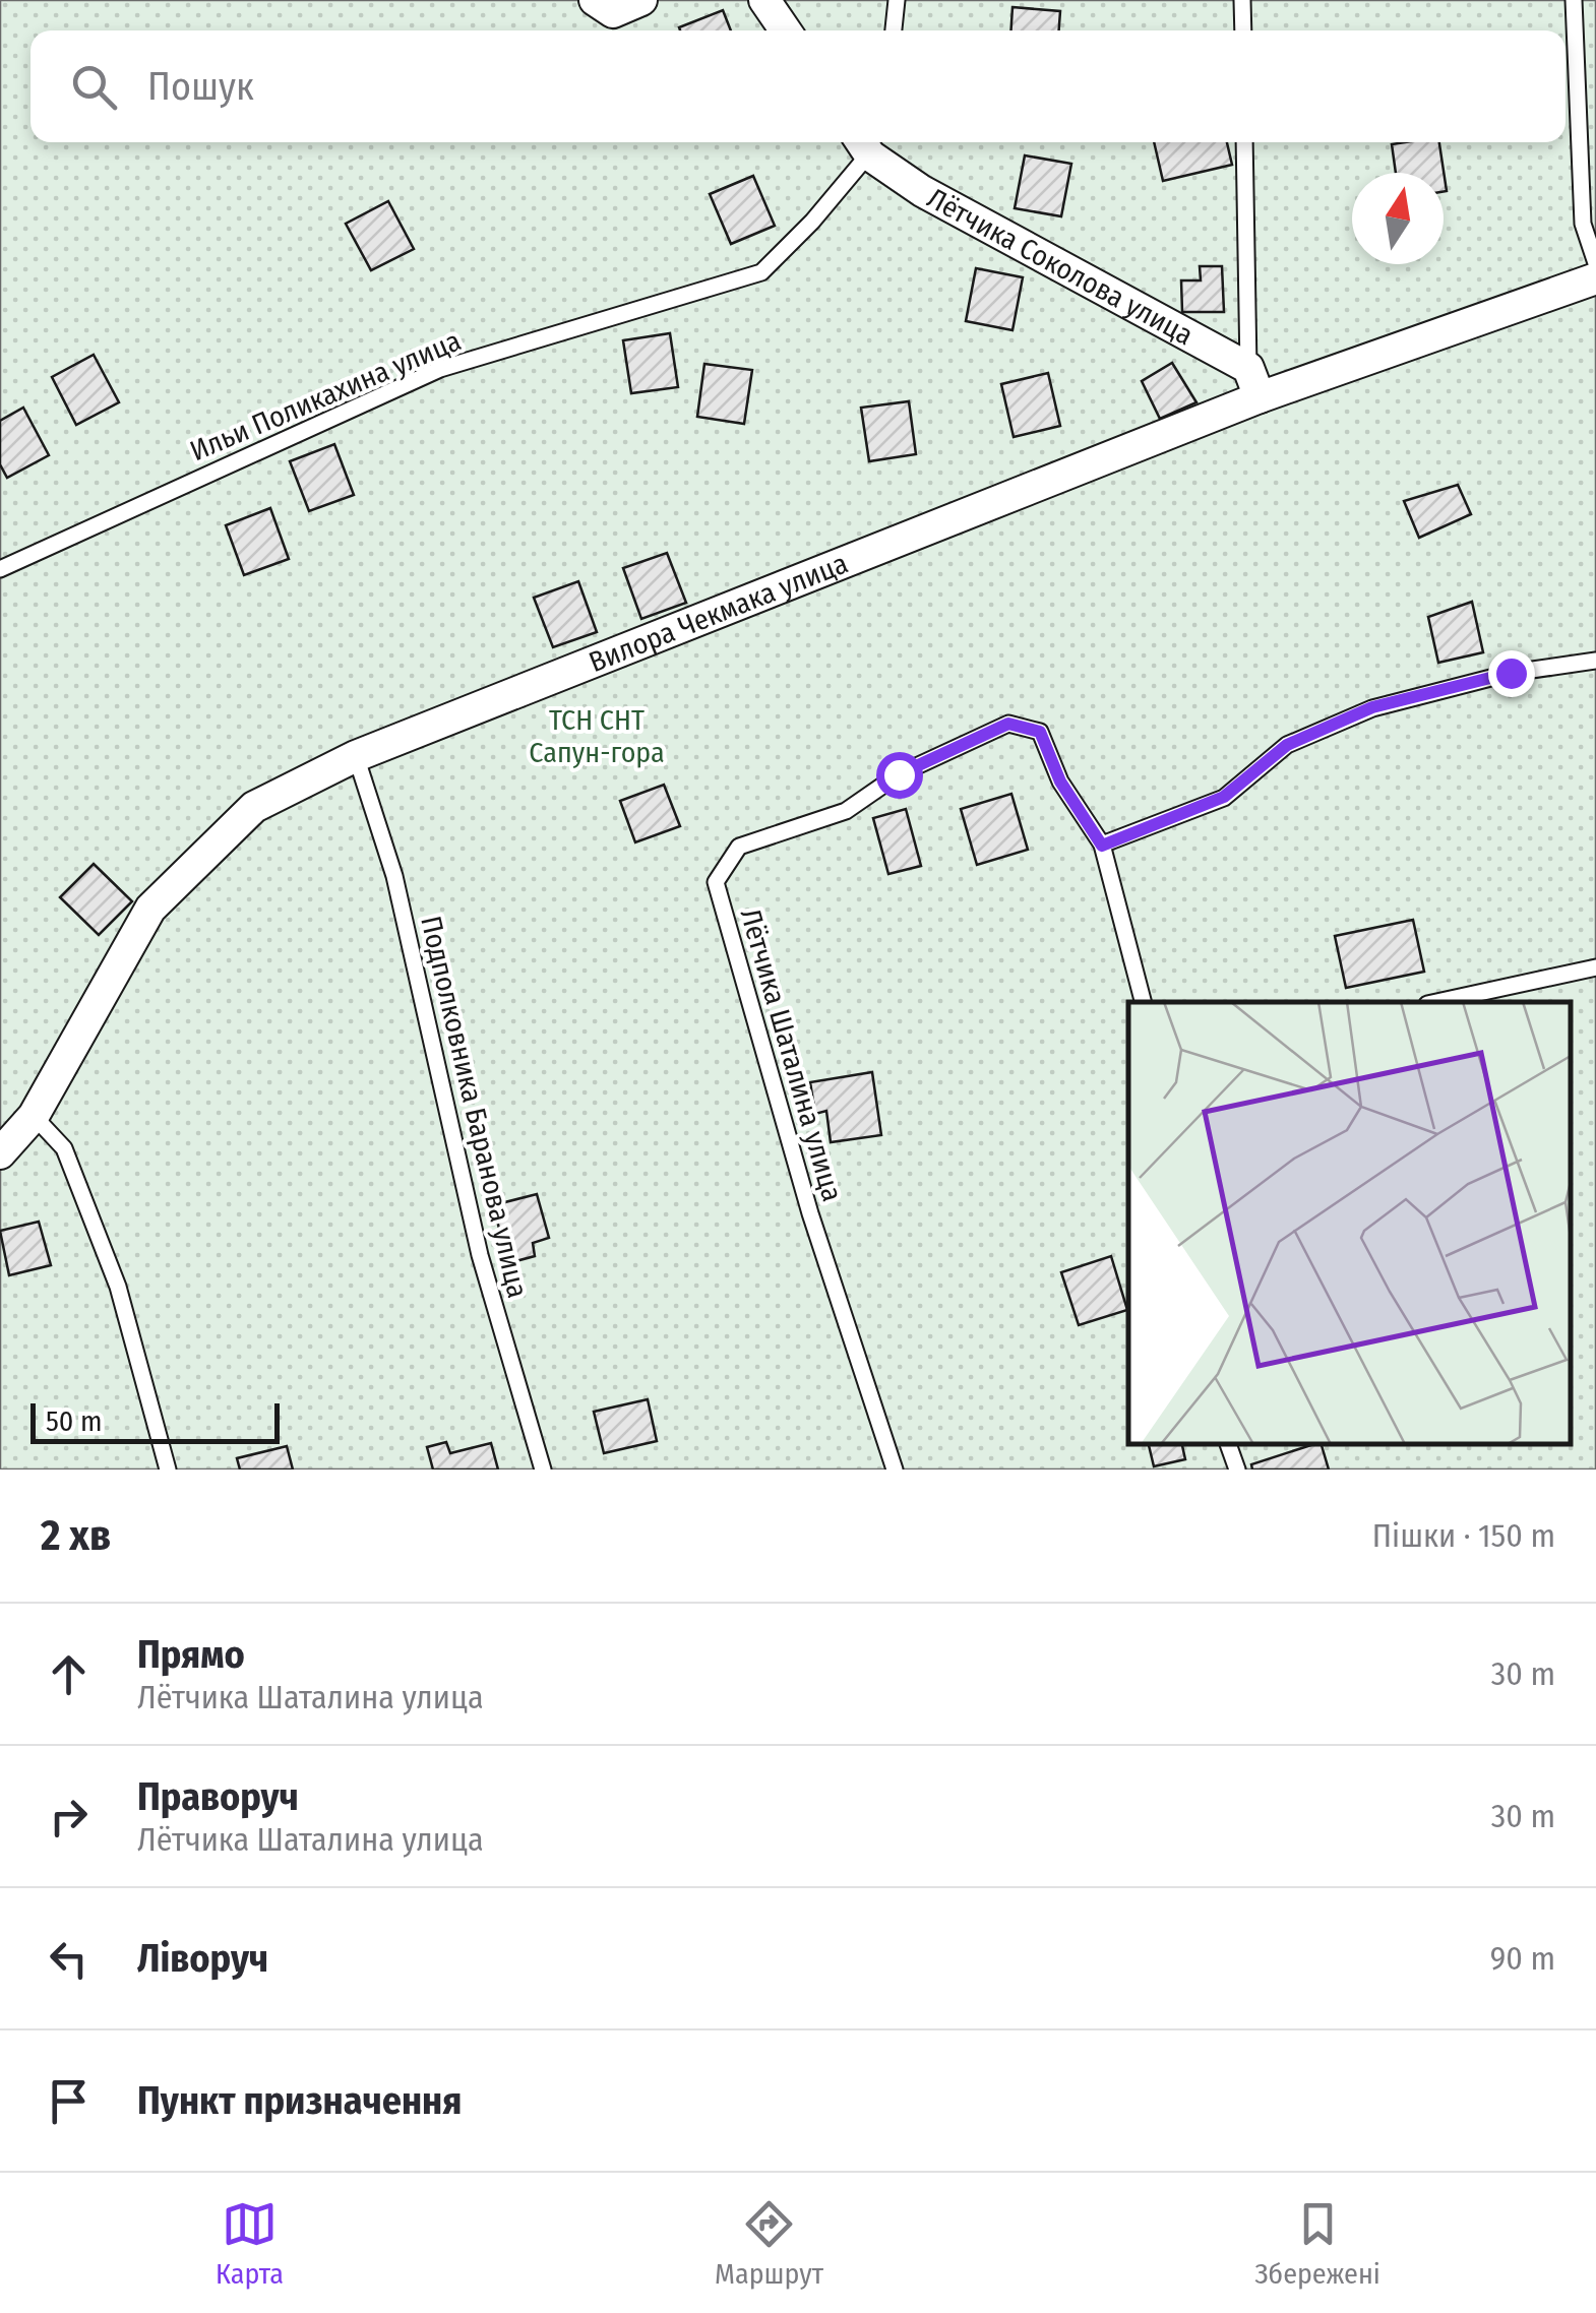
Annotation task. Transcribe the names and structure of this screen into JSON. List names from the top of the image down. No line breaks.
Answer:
{"streets":{"street":["Лётчика Соколова улица","Вилора Чекмака улица"],"lane":["Ильи Поликахина улица","Лётчика Шаталина улица","Подполковника Баранова улица"]},"crossings":[["Лётчика Соколова улица","Вилора Чекмака улица"],["Вилора Чекмака улица","Подполковника Баранова улица"]],"parks":["ТСН СНТ Сапун-гора"],"scale_bar":"50 m","north":"top","page":{"search":"Пошук","scale":"50 m","heading":["2 хв","Пішки · 150 m"],"list":[["Прямо","Лётчика Шаталина улица","30 m"],["Праворуч","Лётчика Шаталина улица","30 m"],["Ліворуч","90 m"],"Пункт призначення"],"nav":["Карта","Маршрут","Збережені"]}}
